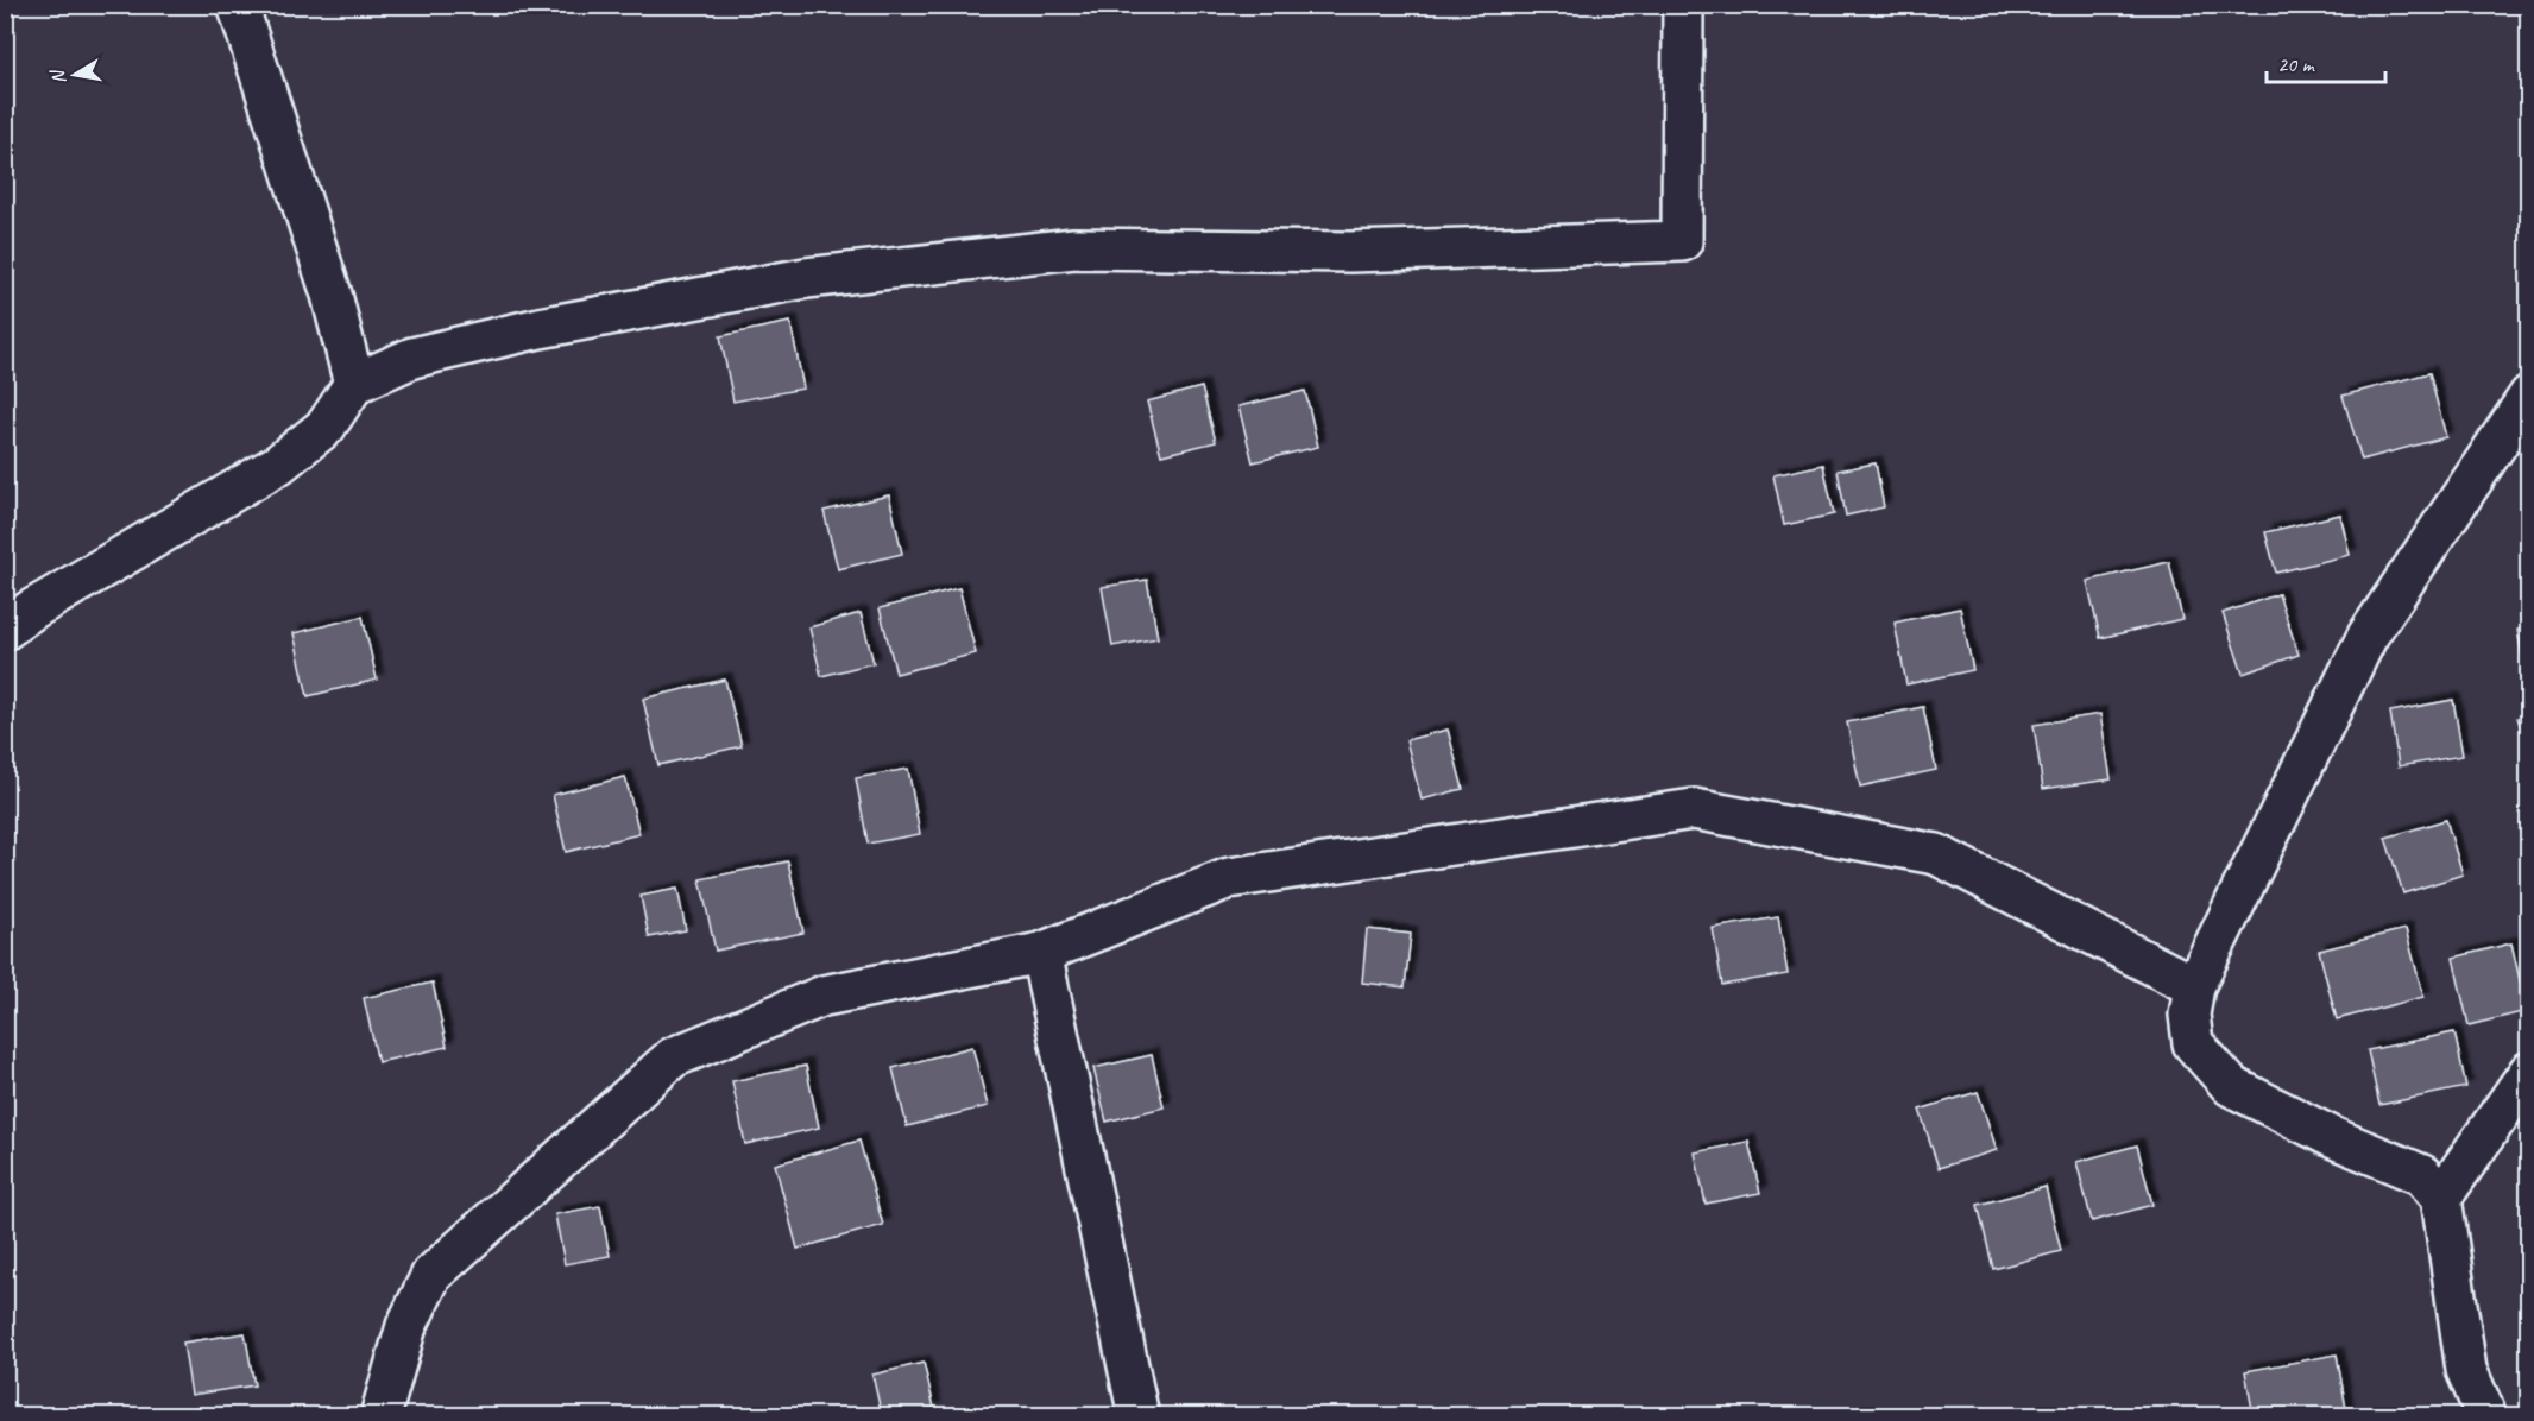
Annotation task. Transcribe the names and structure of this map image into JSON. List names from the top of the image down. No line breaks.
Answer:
{"scale_bar":"20 m","north":"left"}
